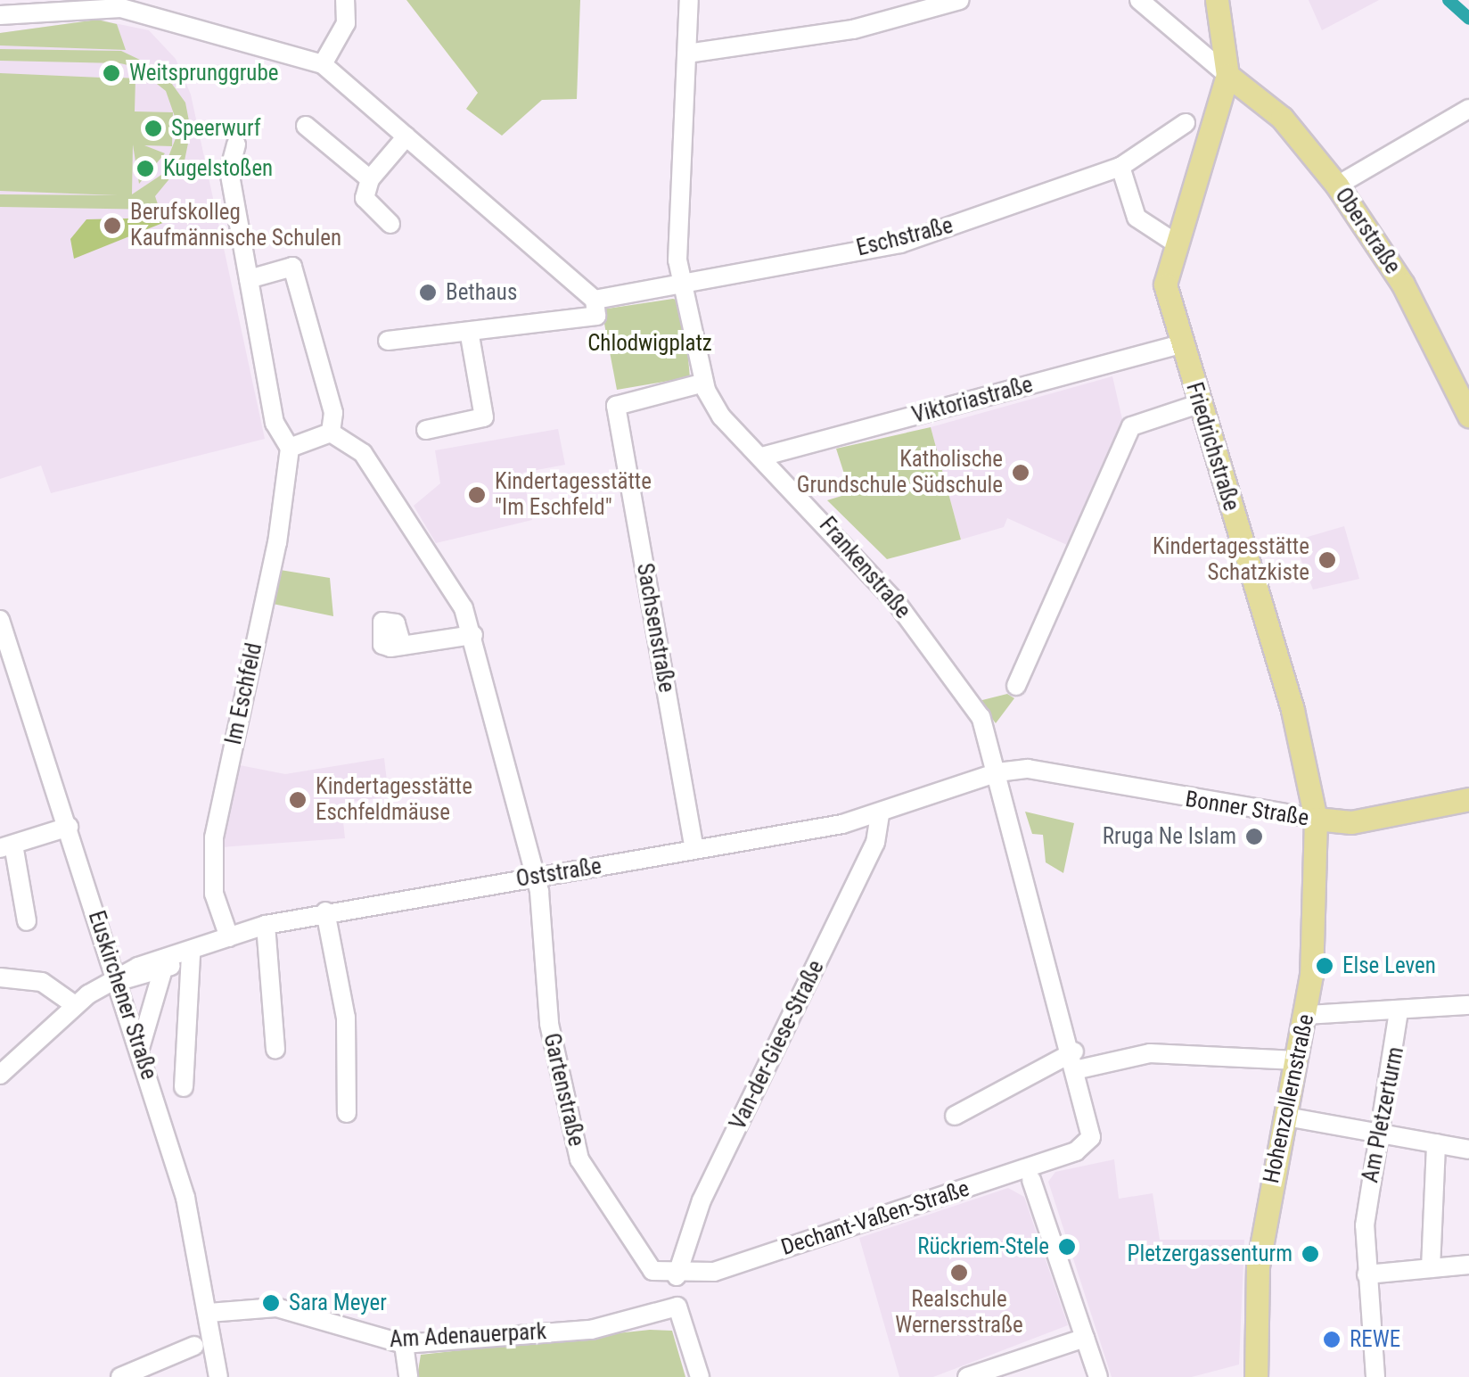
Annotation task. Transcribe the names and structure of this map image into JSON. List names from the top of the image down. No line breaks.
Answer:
{"streets":{"main road":["Oberstraße","Friedrichstraße","Bonner Straße","Hohenzollernstraße"],"street":["Eschstraße","Viktoriastraße","Frankenstraße","Sachsenstraße","Im Eschfeld","Oststraße","Euskirchener Straße","Van-der-Giese-Straße","Gartenstraße","Am Pletzerturm","Dechant-Vaßen-Straße","Am Adenauerpark"]},"crossings":[["Oberstraße","Friedrichstraße"],["Viktoriastraße","Friedrichstraße"],["Viktoriastraße","Frankenstraße"],["Friedrichstraße","Bonner Straße"],["Friedrichstraße","Hohenzollernstraße"],["Frankenstraße","Sachsenstraße"],["Frankenstraße","Bonner Straße"],["Frankenstraße","Oststraße"],["Frankenstraße","Dechant-Vaßen-Straße"],["Sachsenstraße","Oststraße"],["Im Eschfeld","Oststraße"],["Bonner Straße","Oststraße"],["Bonner Straße","Hohenzollernstraße"],["Oststraße","Euskirchener Straße"],["Oststraße","Van-der-Giese-Straße"],["Oststraße","Gartenstraße"],["Euskirchener Straße","Am Adenauerpark"],["Van-der-Giese-Straße","Gartenstraße"],["Van-der-Giese-Straße","Dechant-Vaßen-Straße"],["Gartenstraße","Dechant-Vaßen-Straße"]],"parks":["Chlodwigplatz"],"places":["Weitsprunggrube","Speerwurf","Kugelstoßen","Berufskolleg Kaufmännische Schulen","Bethaus","Katholische Grundschule Südschule","Kindertagesstätte \"Im Eschfeld\"","Kindertagesstätte Schatzkiste","Kindertagesstätte Eschfeldmäuse","Rruga Ne Islam","Else Leven","Rückriem-Stele","Pletzergassenturm","Realschule Wernersstraße","Sara Meyer","REWE"]}
